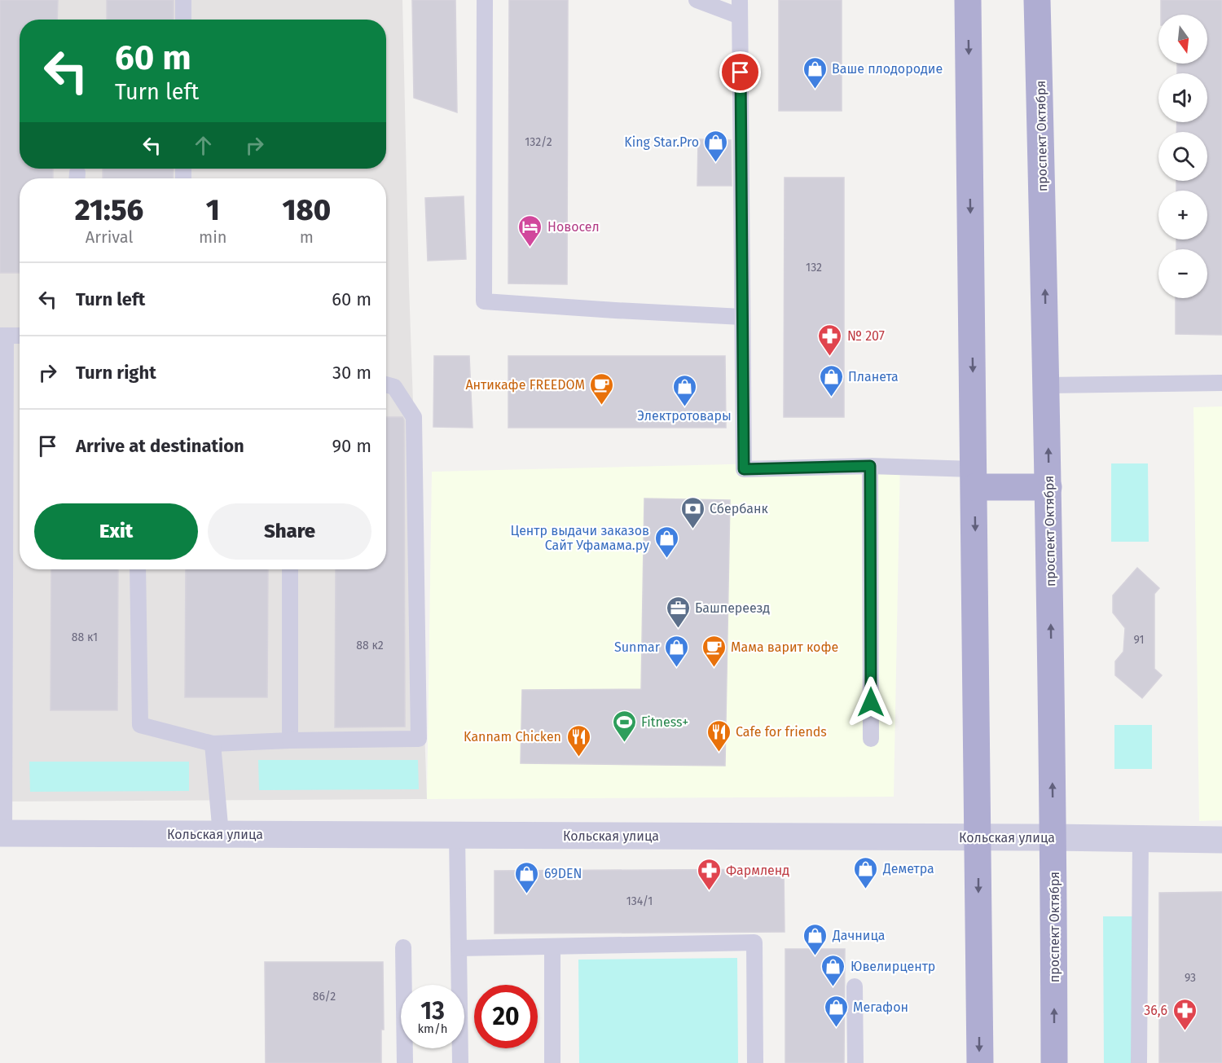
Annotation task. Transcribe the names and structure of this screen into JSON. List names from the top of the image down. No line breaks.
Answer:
{"streets":{"main road":["проспект Октября"],"street":["Кольская улица"]},"crossings":[["проспект Октября","Кольская улица"]],"places":{"shop":["Ваше плодородие","King Star.Pro","Планета","Электротовары","Центр выдачи заказов Сайт Уфамама.ру","Sunmar","Деметра","69DEN","Дачница","Ювелирцентр","Мегафон"],"hotel":["Новосел"],"pharmacy":["№ 207","Фармленд","36,6"],"cafe":["Антикафе FREEDOM","Мама варит кофе"],"bank":["Сбербанк"],"office":["Башпереезд"],"sports":["Fitness+"],"restaurant":["Cafe for friends","Kannam Chicken"]},"house_numbers":["132/2","132","88 к1","91","88 к2","134/1","93","86/2"],"north":"bottom","page":{"map_buttons":["+","−"],"turn":["60 m","Turn left"],"eta":["21:56","Arrival","1","min","180","m"],"list":[{"name":"Turn left","value":"60 m"},{"name":"Turn right","value":"30 m"},{"name":"Arrive at destination","value":"90 m"}],"buttons":["Exit","Share"],"speed":"13 km/h","limit":"20"}}
